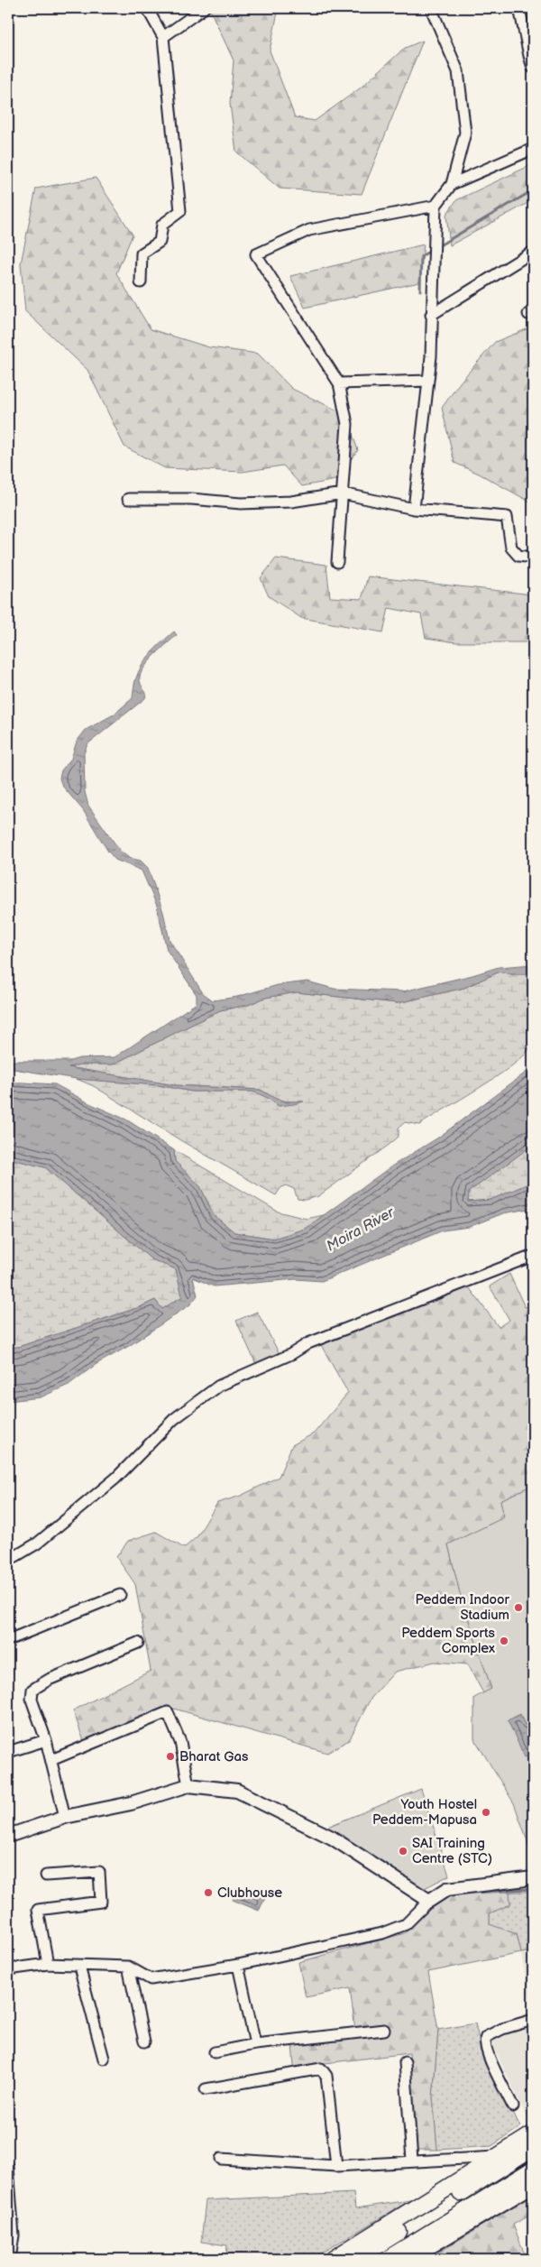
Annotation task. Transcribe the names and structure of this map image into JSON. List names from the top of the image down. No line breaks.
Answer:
{"water":["Moira River"],"places":["Peddem Indoor Stadium","Peddem Sports Complex","Bharat Gas","Youth Hostel Peddem-Mapusa","SAI Training Centre (STC)","Clubhouse"]}
